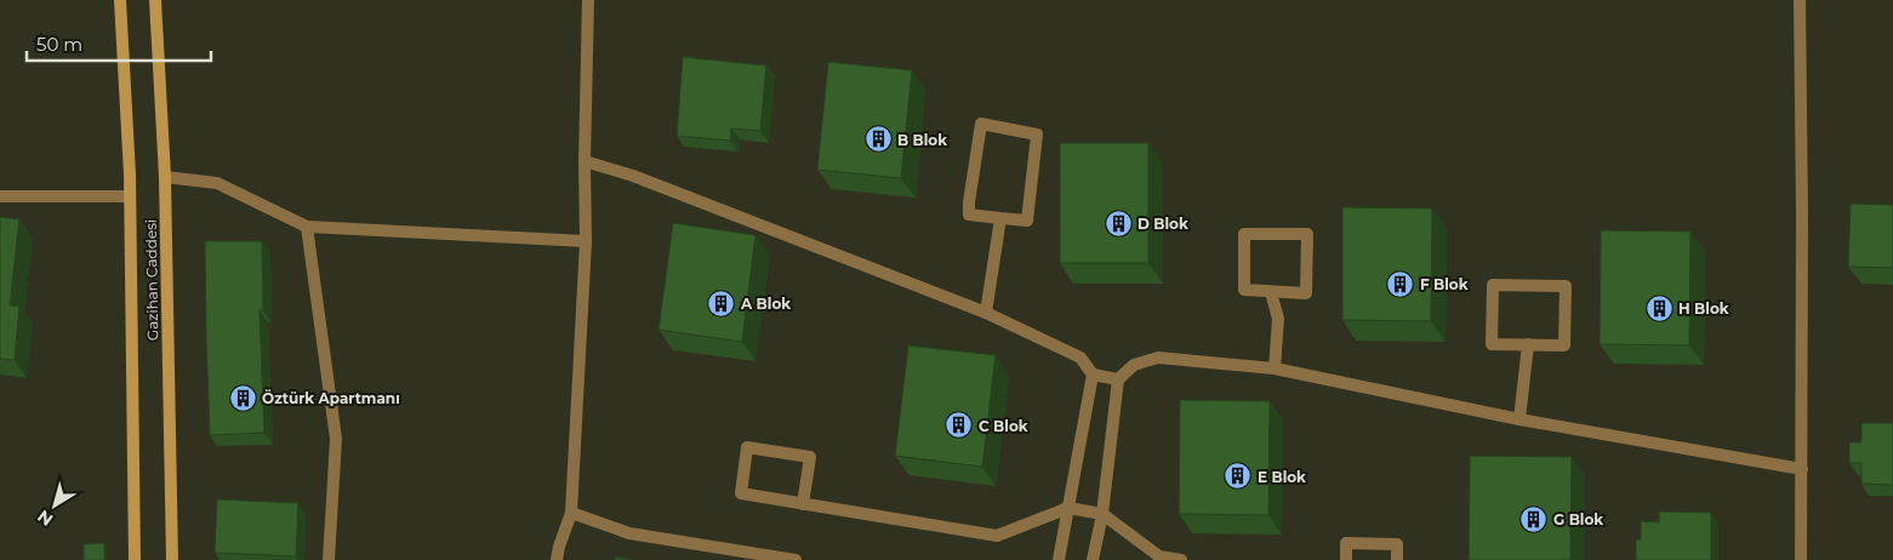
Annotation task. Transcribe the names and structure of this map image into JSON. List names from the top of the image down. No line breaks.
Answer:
{"streets":{"main road":["Gazihan Caddesi"]},"places":{"building":["B Blok","D Blok","F Blok","A Blok","H Blok","Öztürk Apartmanı","C Blok","E Blok","G Blok"]},"scale_bar":"50 m","north":"bottom left"}
